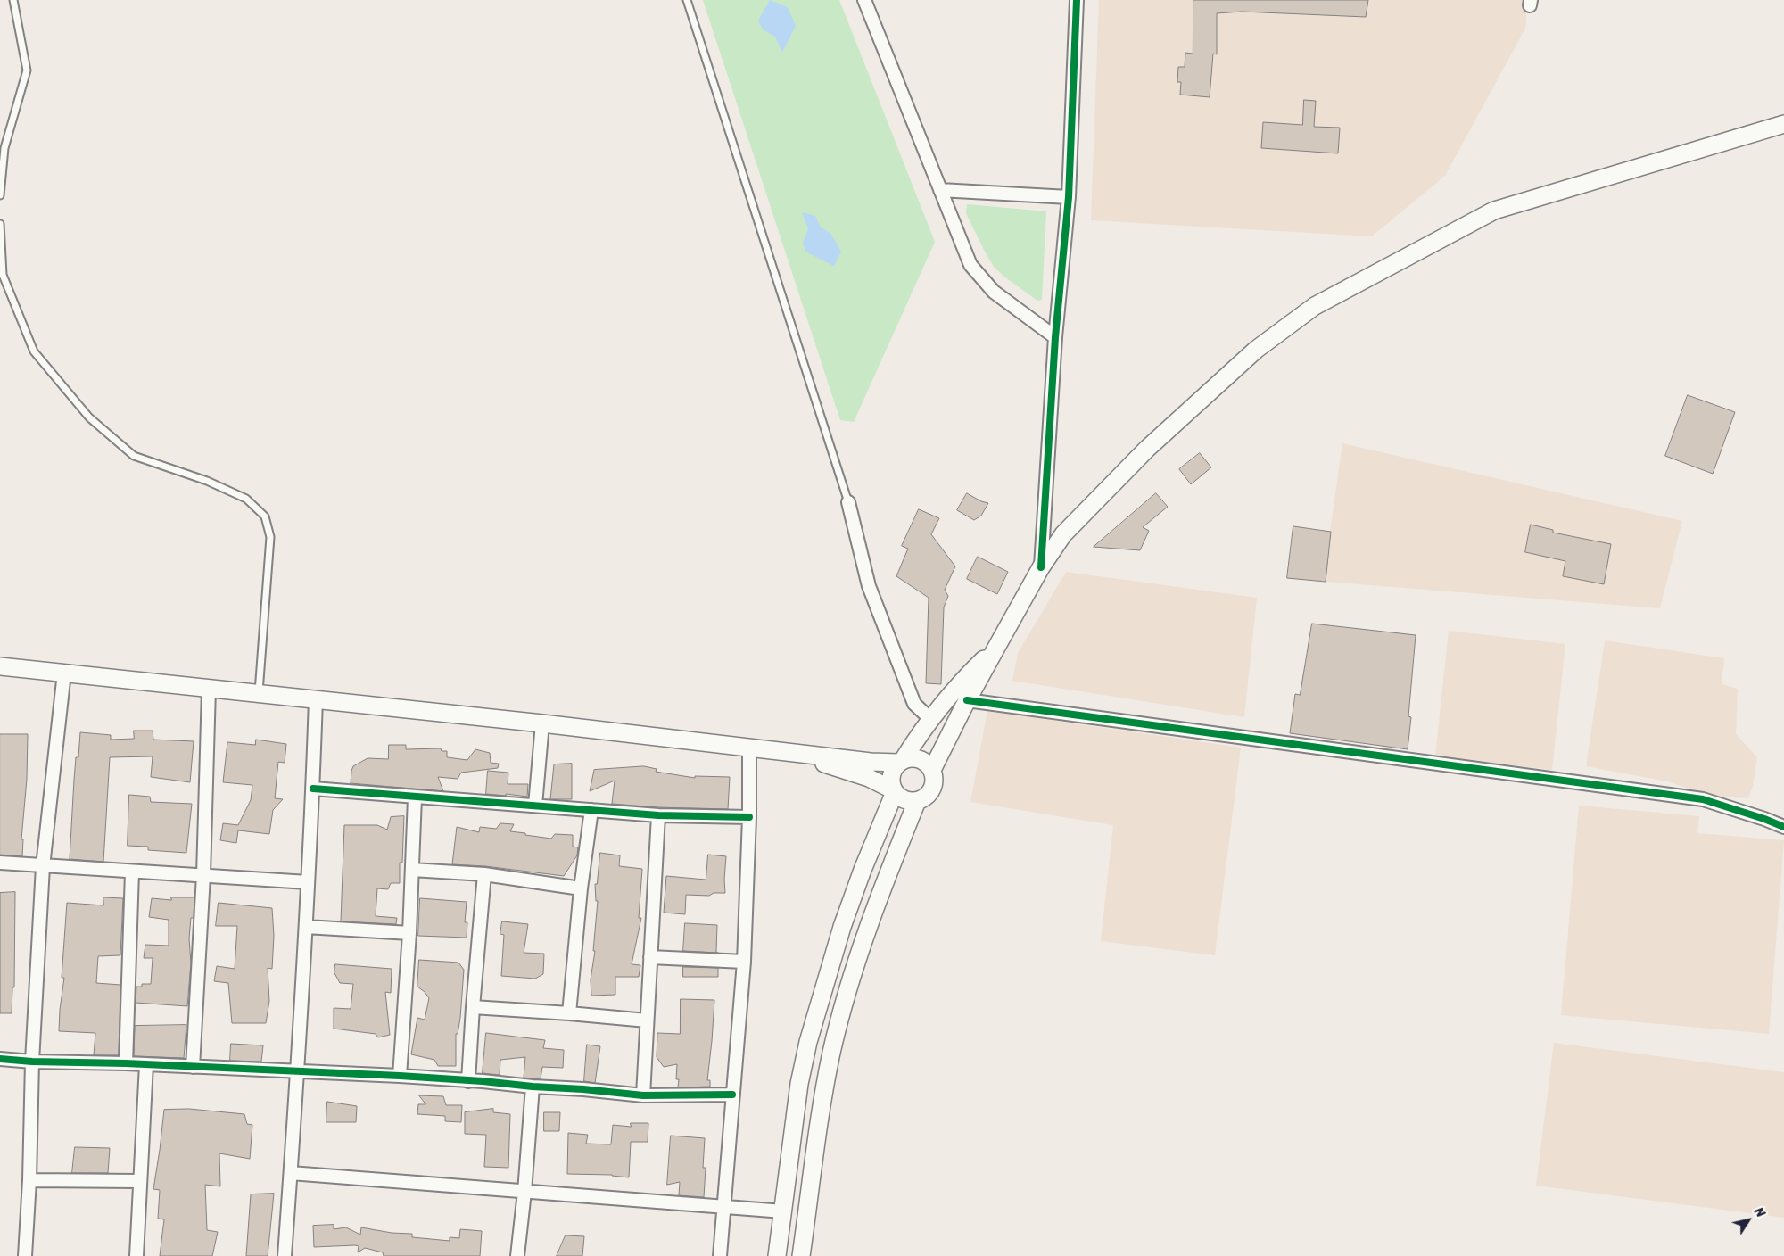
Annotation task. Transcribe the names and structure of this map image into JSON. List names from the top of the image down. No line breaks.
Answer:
{"north":"top right"}
